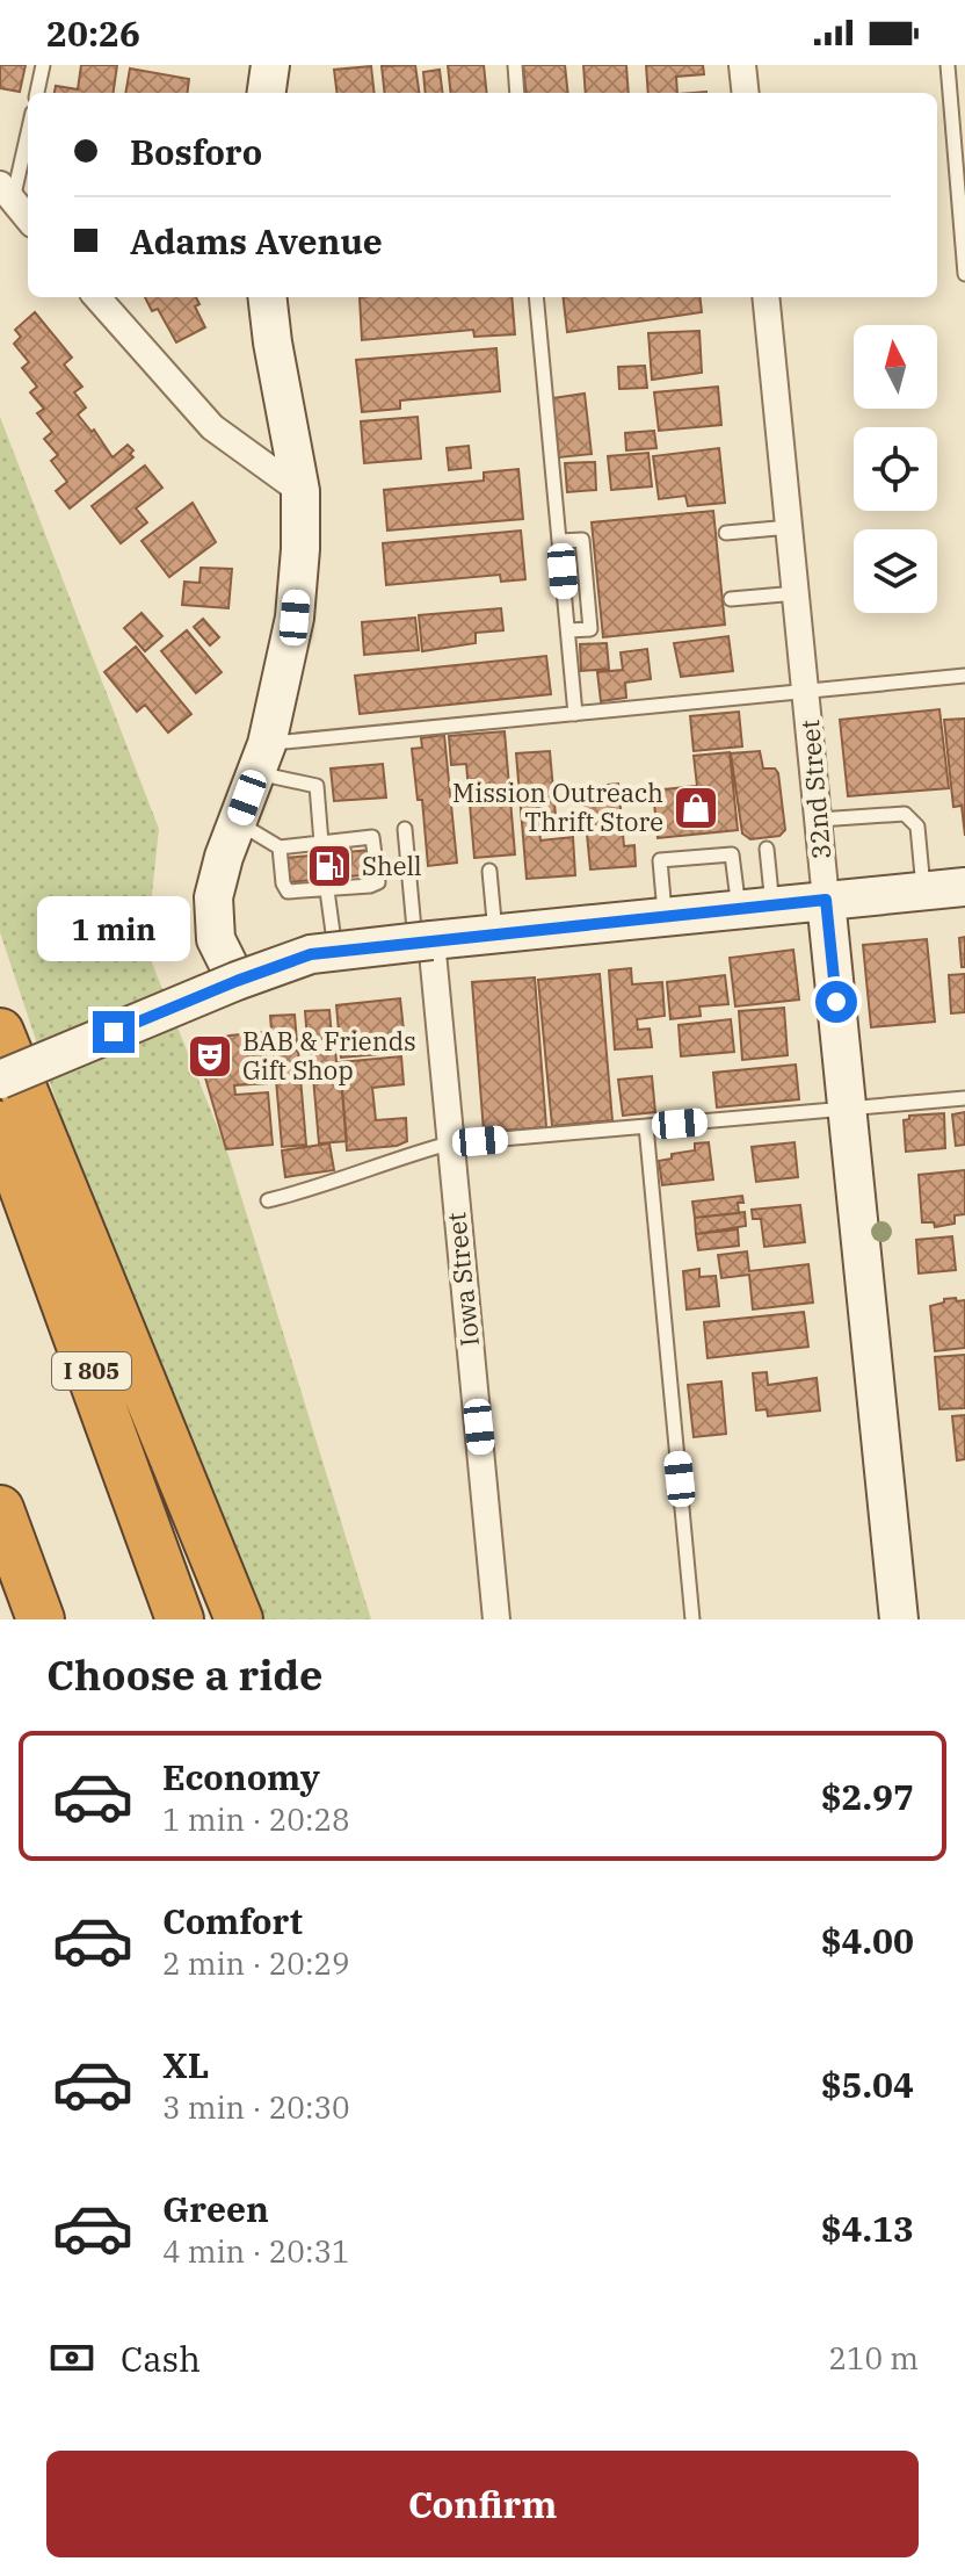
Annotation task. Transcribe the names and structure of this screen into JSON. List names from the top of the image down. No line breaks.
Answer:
{"streets":{"highway":["I 805"],"main road":["32nd Street"],"street":["Iowa Street"]},"places":{"shop":["Mission Outreach Thrift Store"],"fuel station":["Shell"],"theatre":["BAB & Friends Gift Shop"]},"north":"top","page":{"status":"20:26","banner":["Bosforo","Adams Avenue"],"bubble":"1 min","heading":"Choose a ride","list":[{"name":"Economy","note":"1 min · 20:28","value":"$2.97"},{"name":"Comfort","note":"2 min · 20:29","value":"$4.00"},{"name":"XL","note":"3 min · 20:30","value":"$5.04"},{"name":"Green","note":"4 min · 20:31","value":"$4.13"}],"pay":["Cash","210 m"],"buttons":"Confirm"}}
